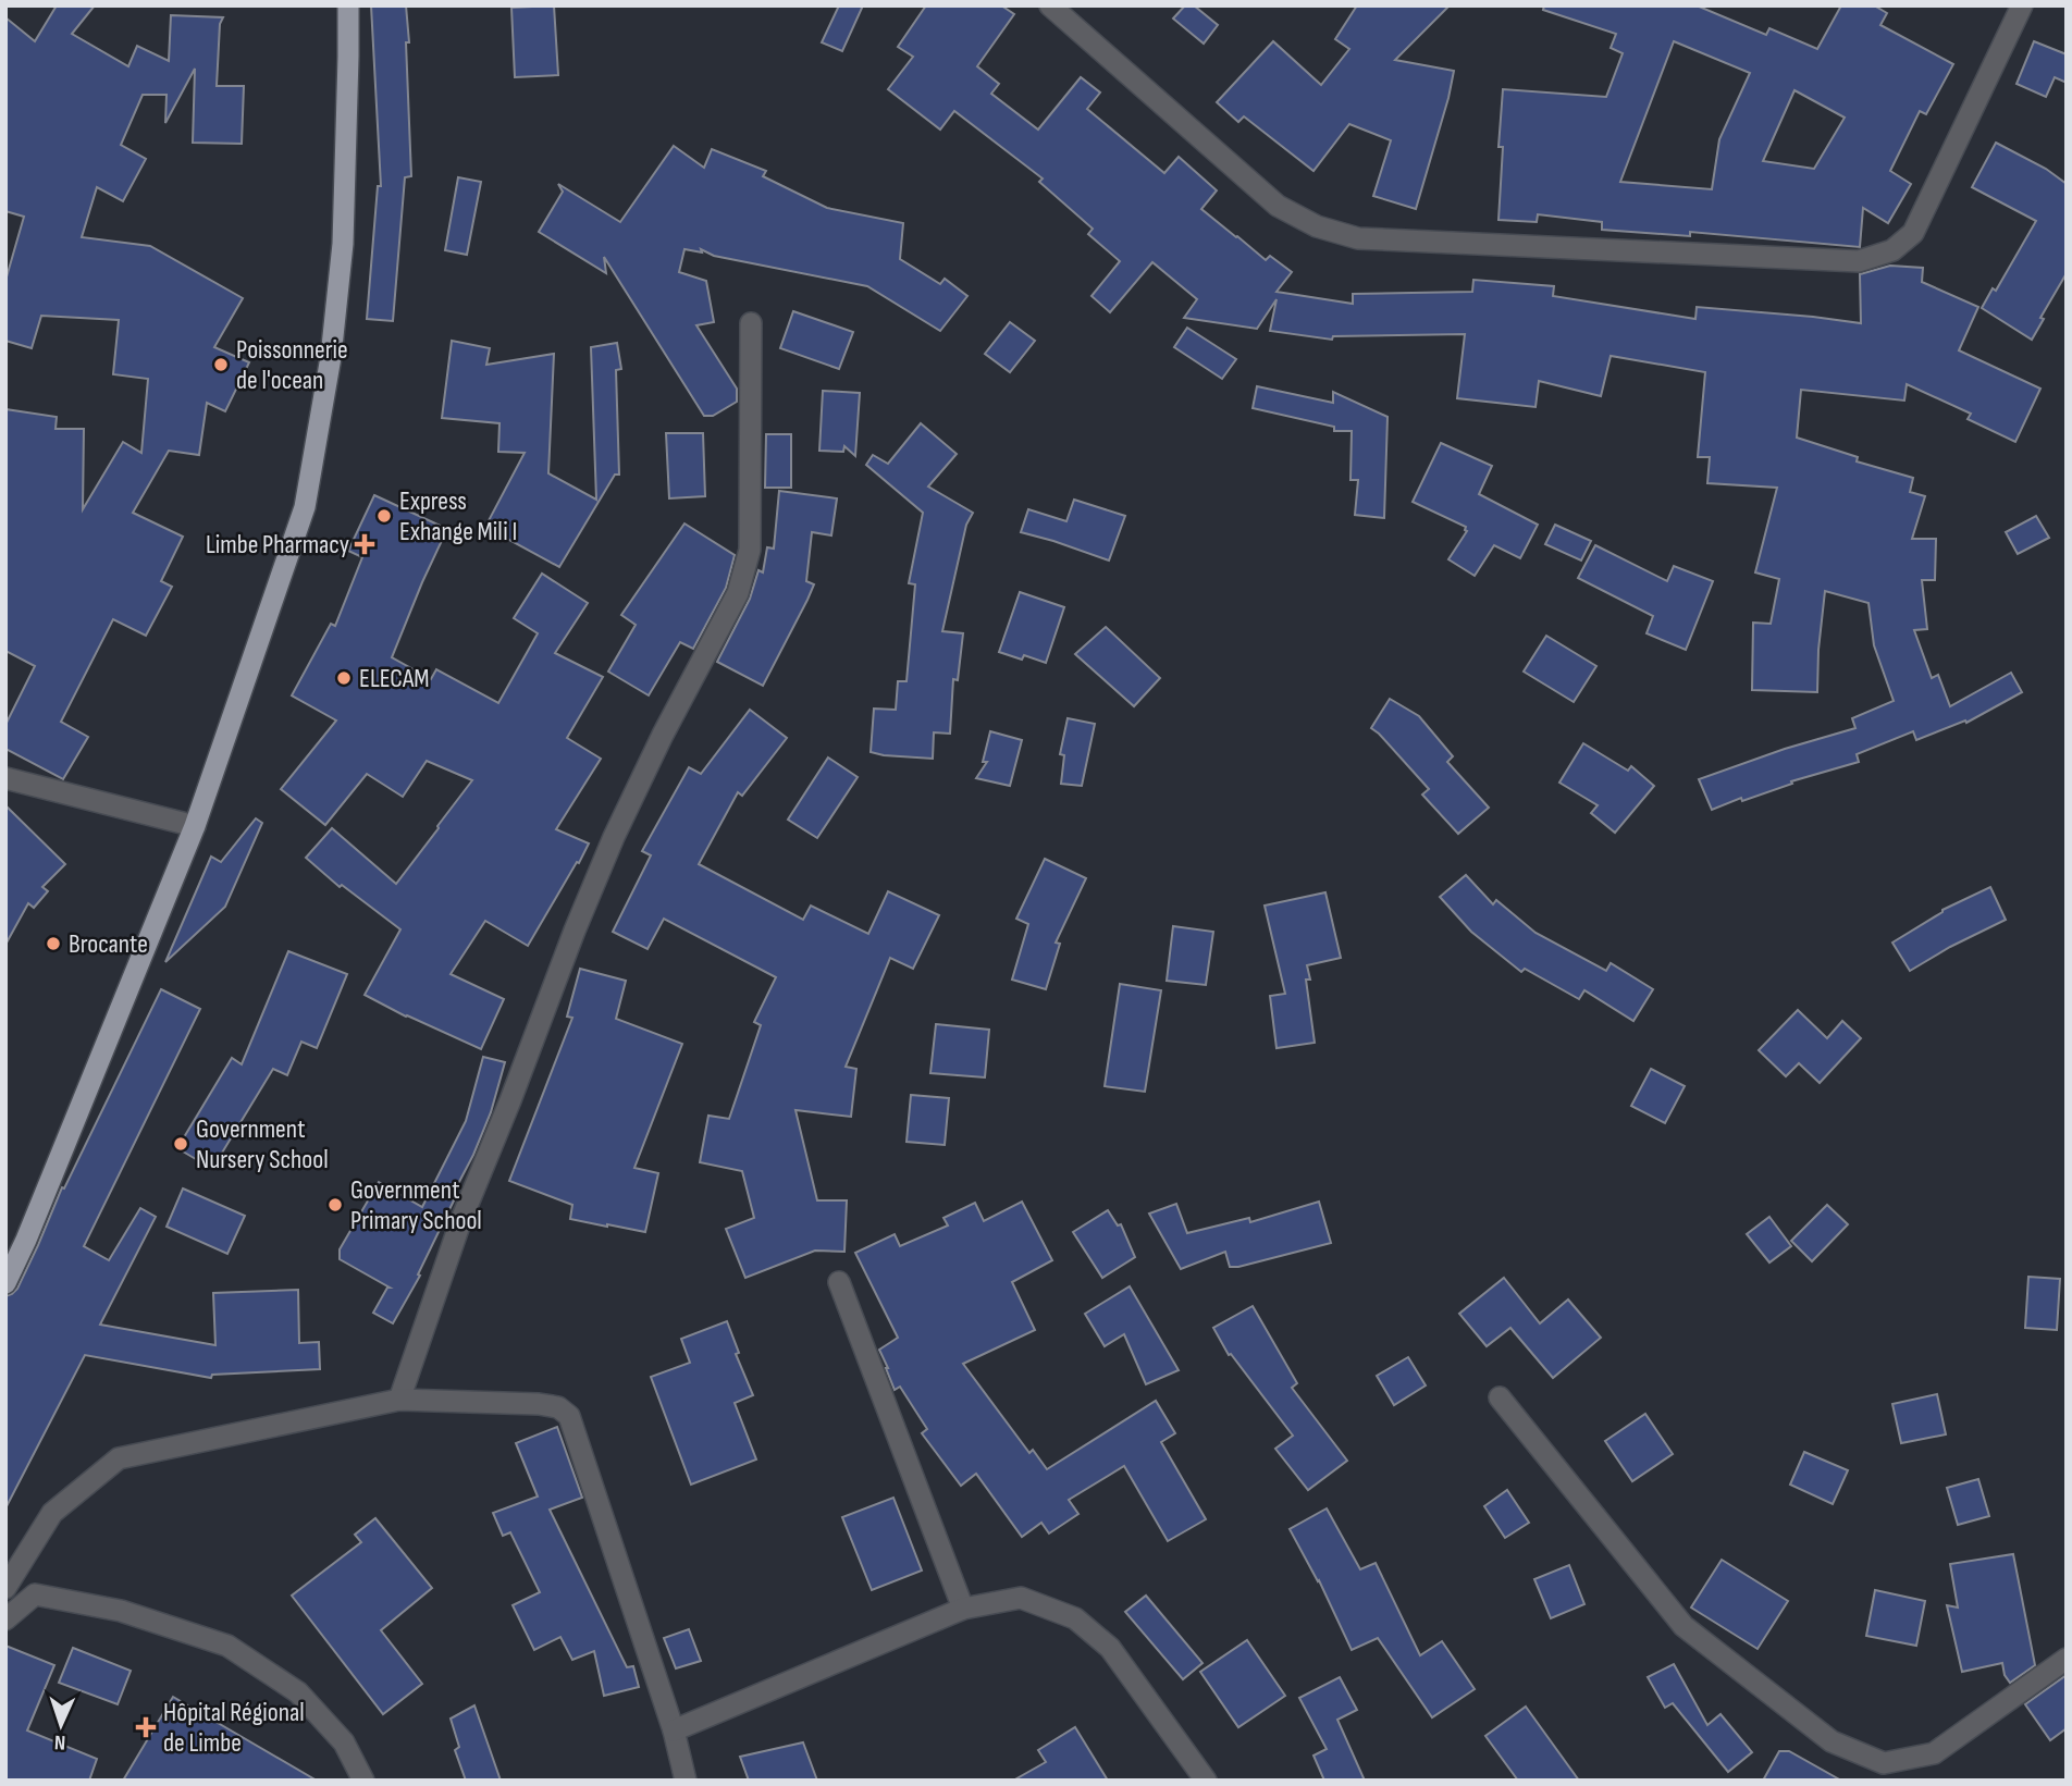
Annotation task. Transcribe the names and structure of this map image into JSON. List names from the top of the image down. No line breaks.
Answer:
{"places":{"other":["Poissonnerie de l'ocean","Express Exhange Mili I","ELECAM","Brocante","Government Nursery School","Government Primary School"],"health":["Limbe Pharmacy","Hôpital Régional de Limbe"]},"north":"bottom"}
